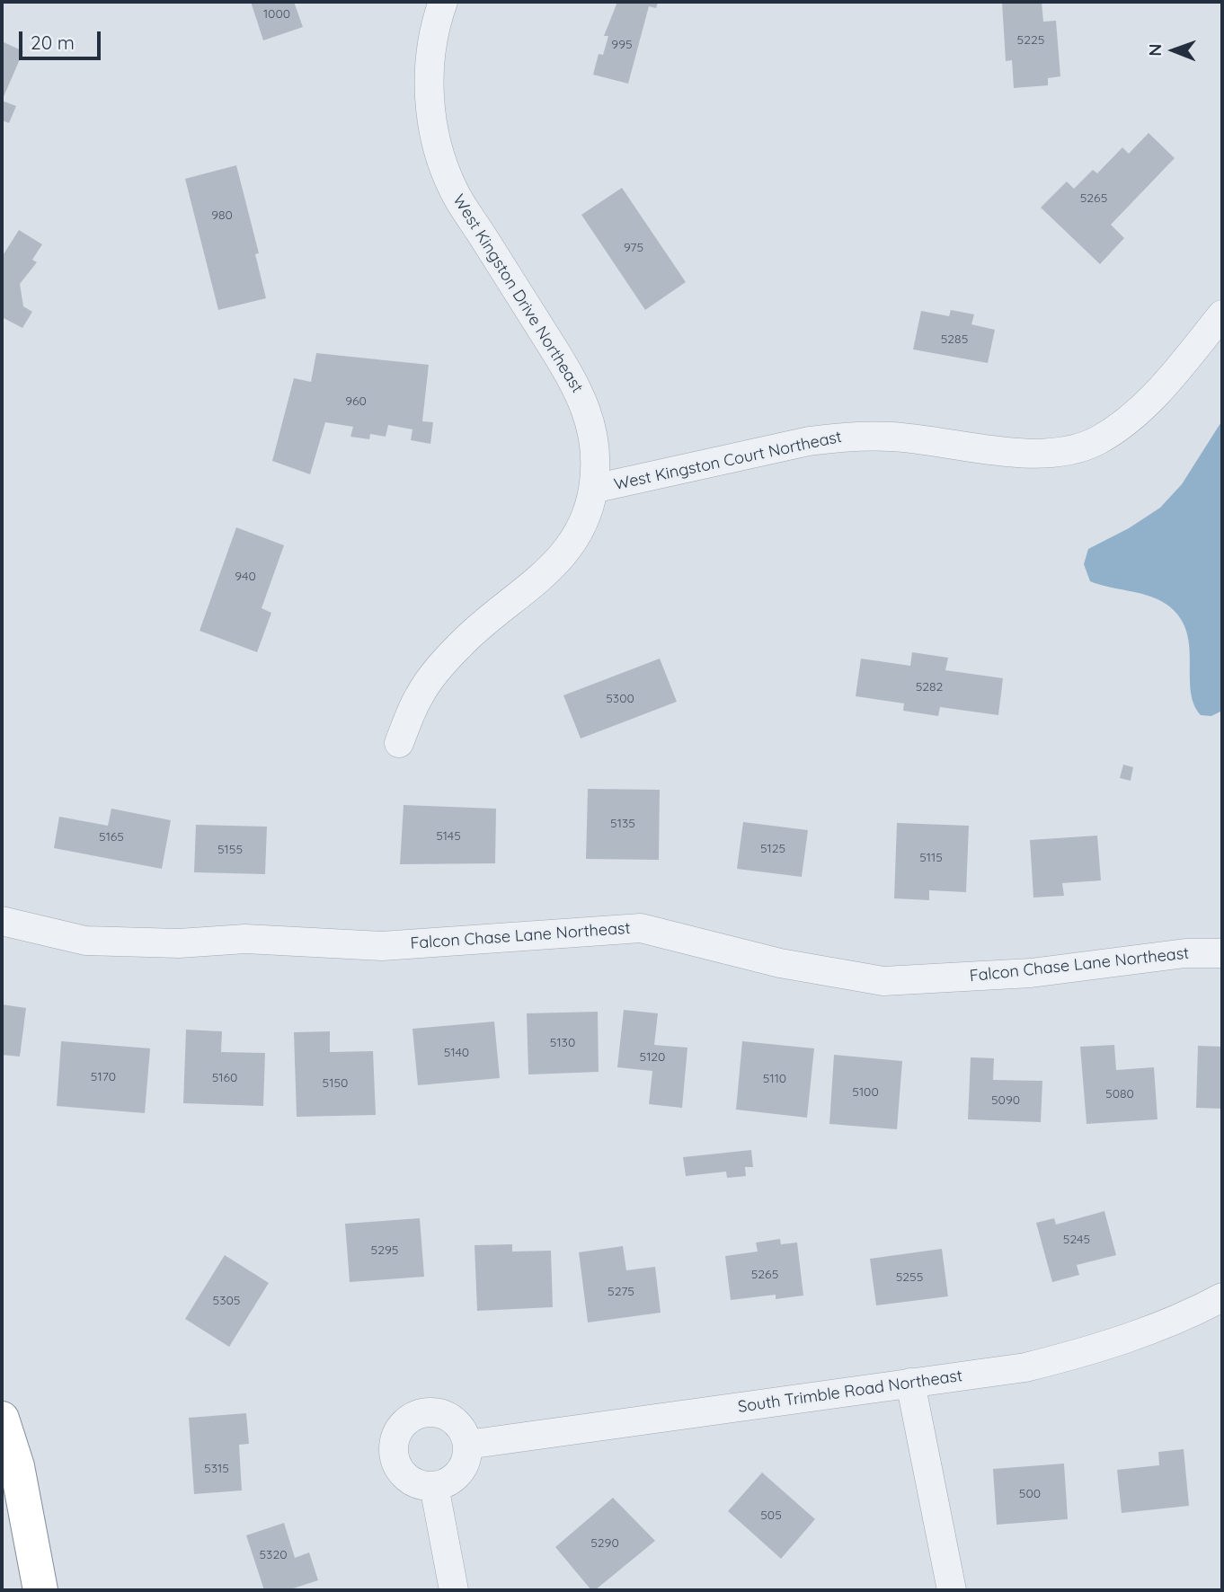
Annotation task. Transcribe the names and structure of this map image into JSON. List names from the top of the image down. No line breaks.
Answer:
{"streets":{"street":["West Kingston Drive Northeast","West Kingston Court Northeast","Falcon Chase Lane Northeast","South Trimble Road Northeast"]},"crossings":[["West Kingston Drive Northeast","West Kingston Court Northeast"]],"house_numbers":["1000","5225","995","5265","980","975","5285","960","940","5282","5300","5135","5145","5165","5125","5155","5115","5130","5140","5120","5170","5160","5110","5150","5100","5080","5090","5245","5295","5265","5255","5275","5305","5315","500","505","5290","5320"],"scale_bar":"20 m","north":"left"}
